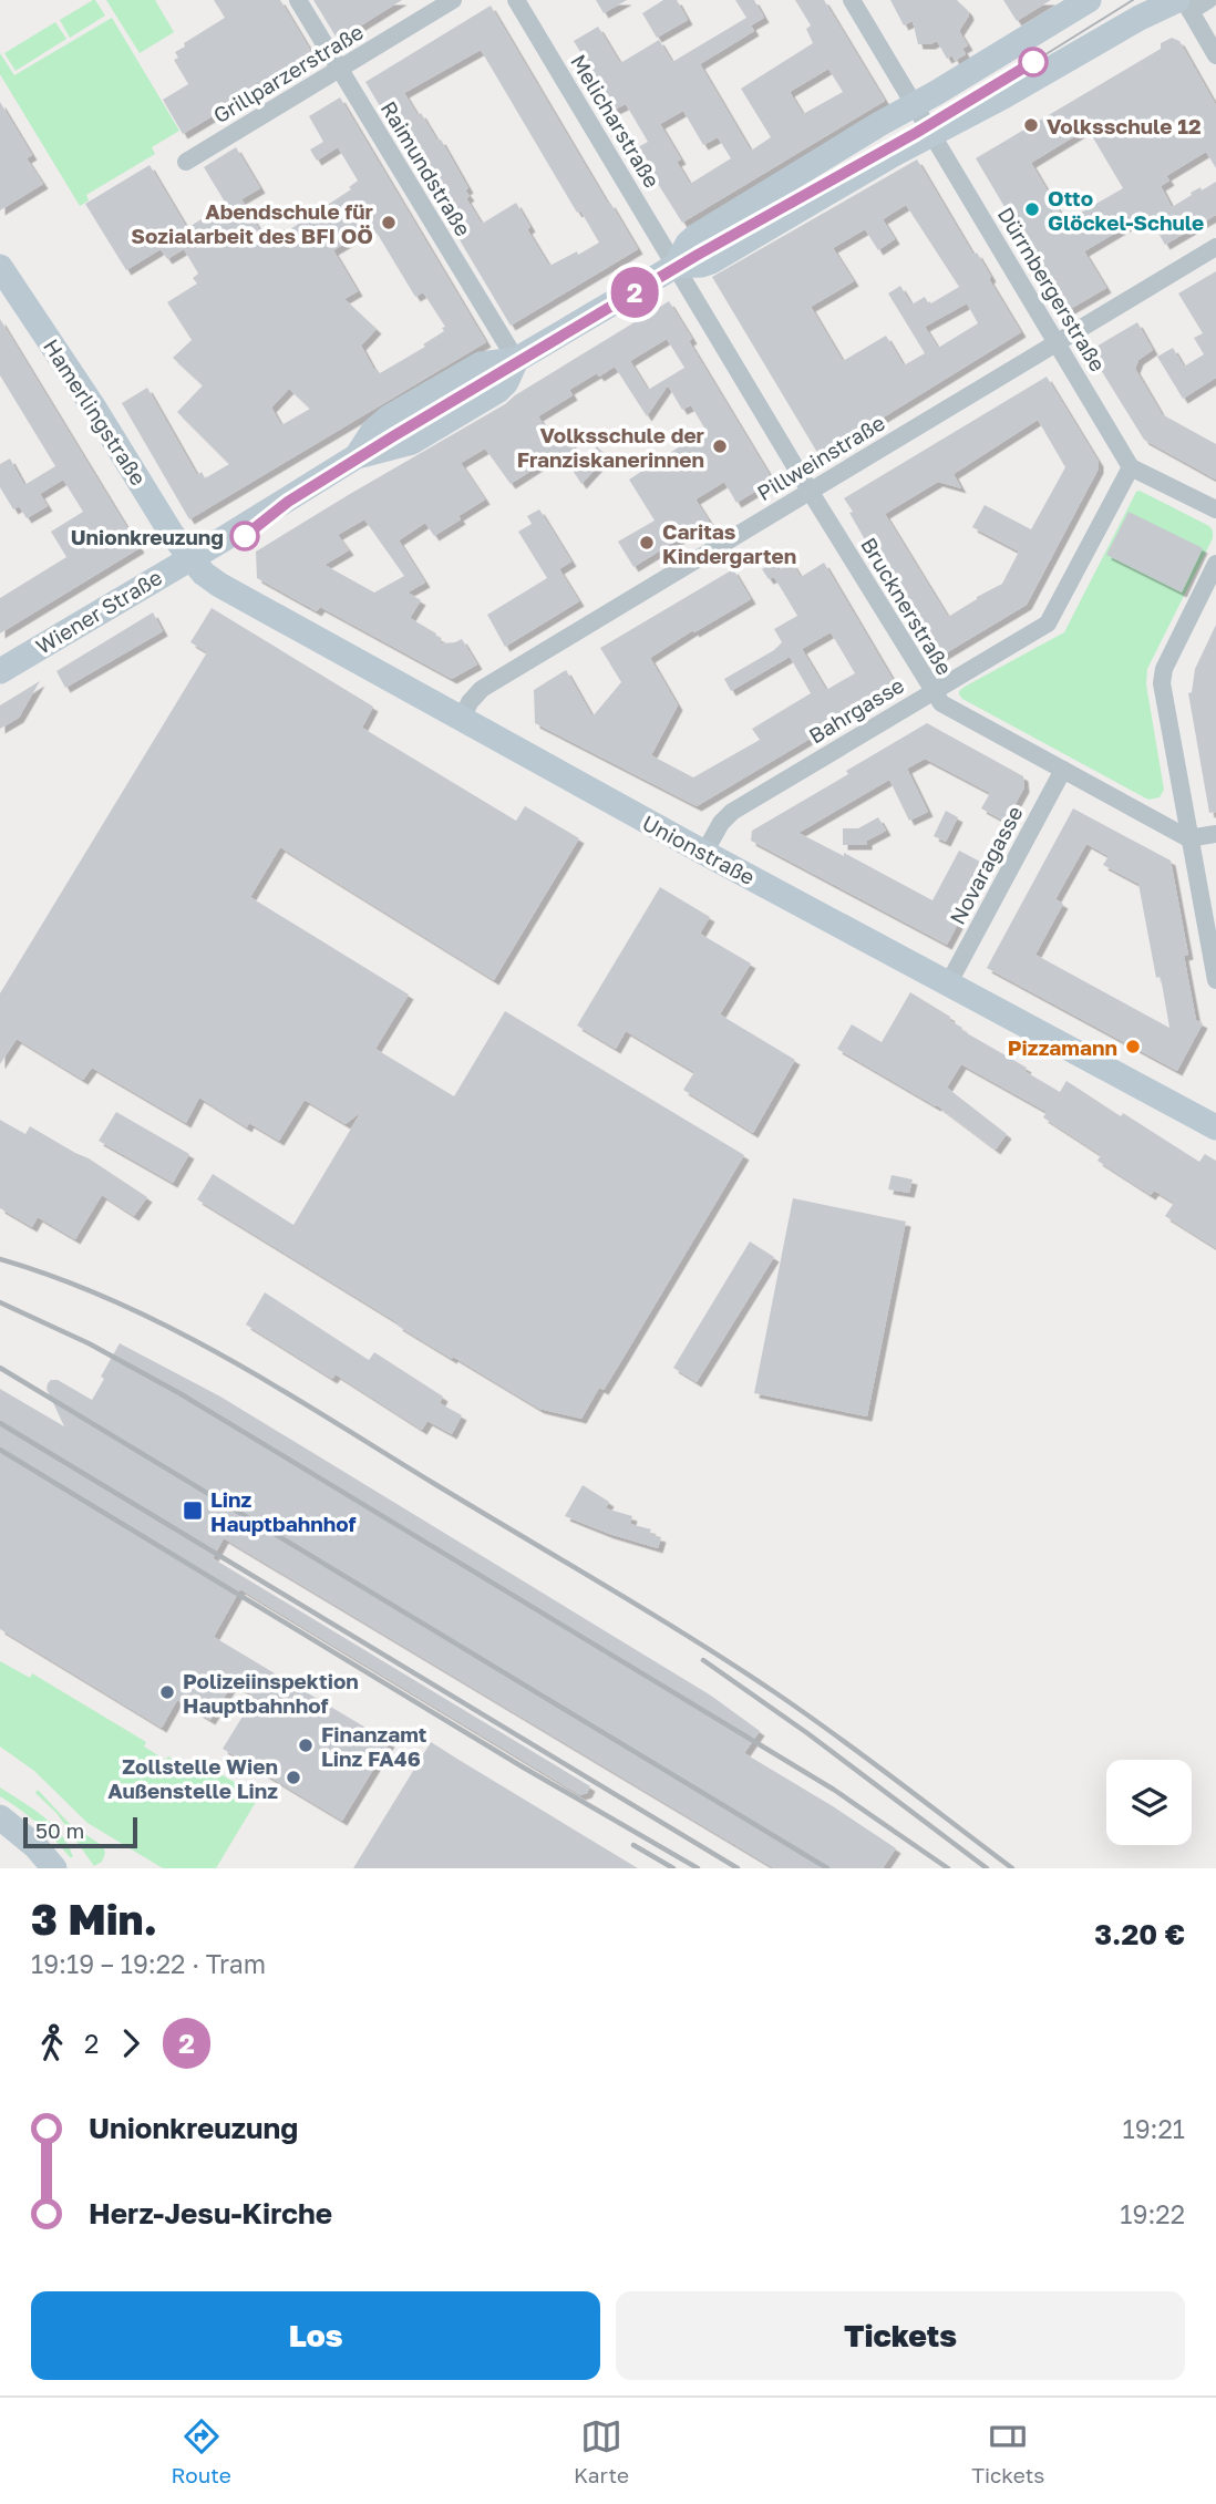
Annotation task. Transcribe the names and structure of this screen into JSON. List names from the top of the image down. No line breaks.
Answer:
{"streets":{"main road":["Hamerlingstraße","Wiener Straße","Unionstraße"],"street":["Grillparzerstraße","Melicharstraße","Raimundstraße","Dürrnbergerstraße","Pillweinstraße","Brucknerstraße","Bahrgasse","Novaragasse"]},"crossings":[["Grillparzerstraße","Raimundstraße"],["Melicharstraße","Brucknerstraße"],["Melicharstraße","Wiener Straße"],["Raimundstraße","Wiener Straße"],["Dürrnbergerstraße","Pillweinstraße"],["Dürrnbergerstraße","Wiener Straße"],["Dürrnbergerstraße","Bahrgasse"],["Hamerlingstraße","Wiener Straße"],["Hamerlingstraße","Unionstraße"],["Pillweinstraße","Brucknerstraße"],["Pillweinstraße","Unionstraße"],["Brucknerstraße","Wiener Straße"],["Brucknerstraße","Bahrgasse"],["Brucknerstraße","Novaragasse"],["Wiener Straße","Unionstraße"],["Bahrgasse","Unionstraße"],["Unionstraße","Novaragasse"]],"places":{"other":["Volksschule 12","Otto Glöckel-Schule","Abendschule für Sozialarbeit des BFI OÖ","Volksschule der Franziskanerinnen","Unionkreuzung","Caritas Kindergarten","Pizzamann","Polizeiinspektion Hauptbahnhof","Finanzamt Linz FA46","Zollstelle Wien Außenstelle Linz"],"transit":["Linz Hauptbahnhof"]},"lines":["tram line 2"],"scale_bar":"50 m","page":{"on_map":"2","scale":"50 m","heading":["3 Min.","19:19 – 19:22 · Tram","3.20 €"],"legs":["2","2"],"list":[{"name":"Unionkreuzung","value":"19:21"},{"name":"Herz-Jesu-Kirche","value":"19:22"}],"buttons":["Los","Tickets"],"tabs":["Route","Karte","Tickets"]}}
